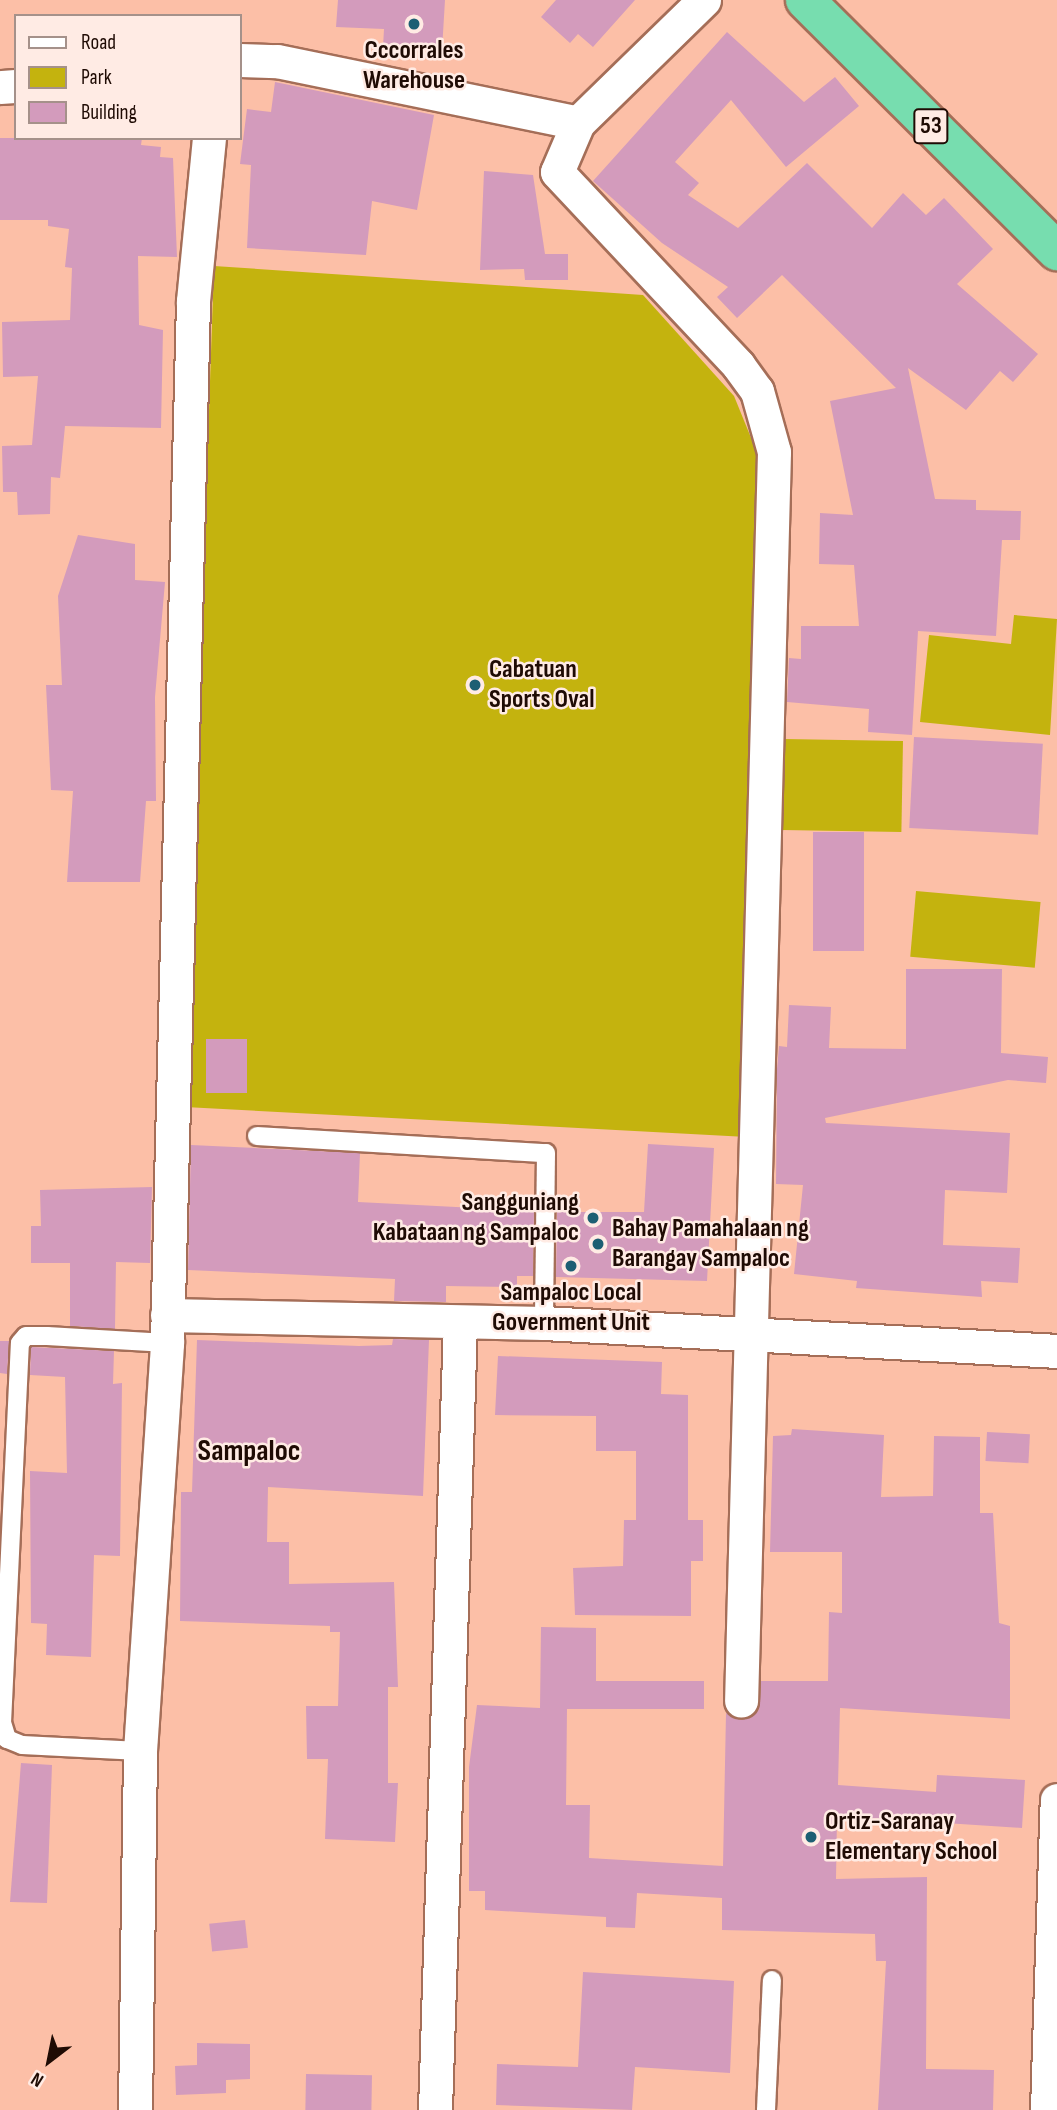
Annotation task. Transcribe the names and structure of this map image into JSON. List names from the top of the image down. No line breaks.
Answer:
{"streets":{"highway":["53"]},"districts":["Sampaloc"],"places":["Cccorrales Warehouse","Cabatuan Sports Oval","Sangguniang Kabataan ng Sampaloc","Bahay Pamahalaan ng Barangay Sampaloc","Sampaloc Local Government Unit","Ortiz-Saranay Elementary School"],"legend":["Road","Park","Building"],"north":"bottom left"}
